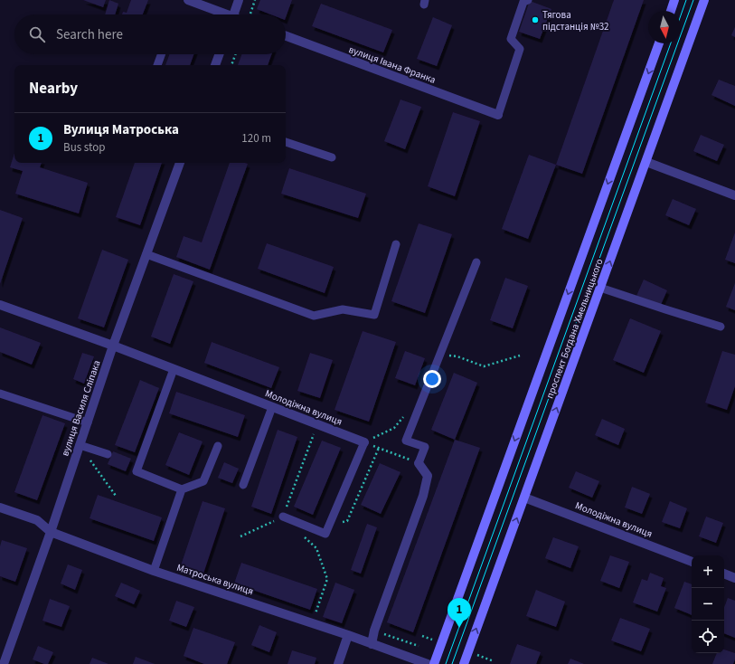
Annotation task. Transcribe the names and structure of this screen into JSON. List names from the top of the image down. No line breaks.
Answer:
{"streets":{"main road":["проспект Богдана Хмельницького"],"street":["вулиця Івана Франка","Молодіжна вулиця","вулиця Василя Сліпака","Матроська вулиця"]},"crossings":[["проспект Богдана Хмельницького","Молодіжна вулиця"],["Молодіжна вулиця","вулиця Василя Сліпака"],["вулиця Василя Сліпака","Матроська вулиця"]],"places":["Тягова пiдстанцiя №32"],"north":"bottom","page":{"search":"Search here","heading":"Nearby","list":[{"mark":"1","name":"Вулиця Матроська","note":"Bus stop","value":"120 m"}],"map_buttons":["+","−"],"pins":"1"}}
